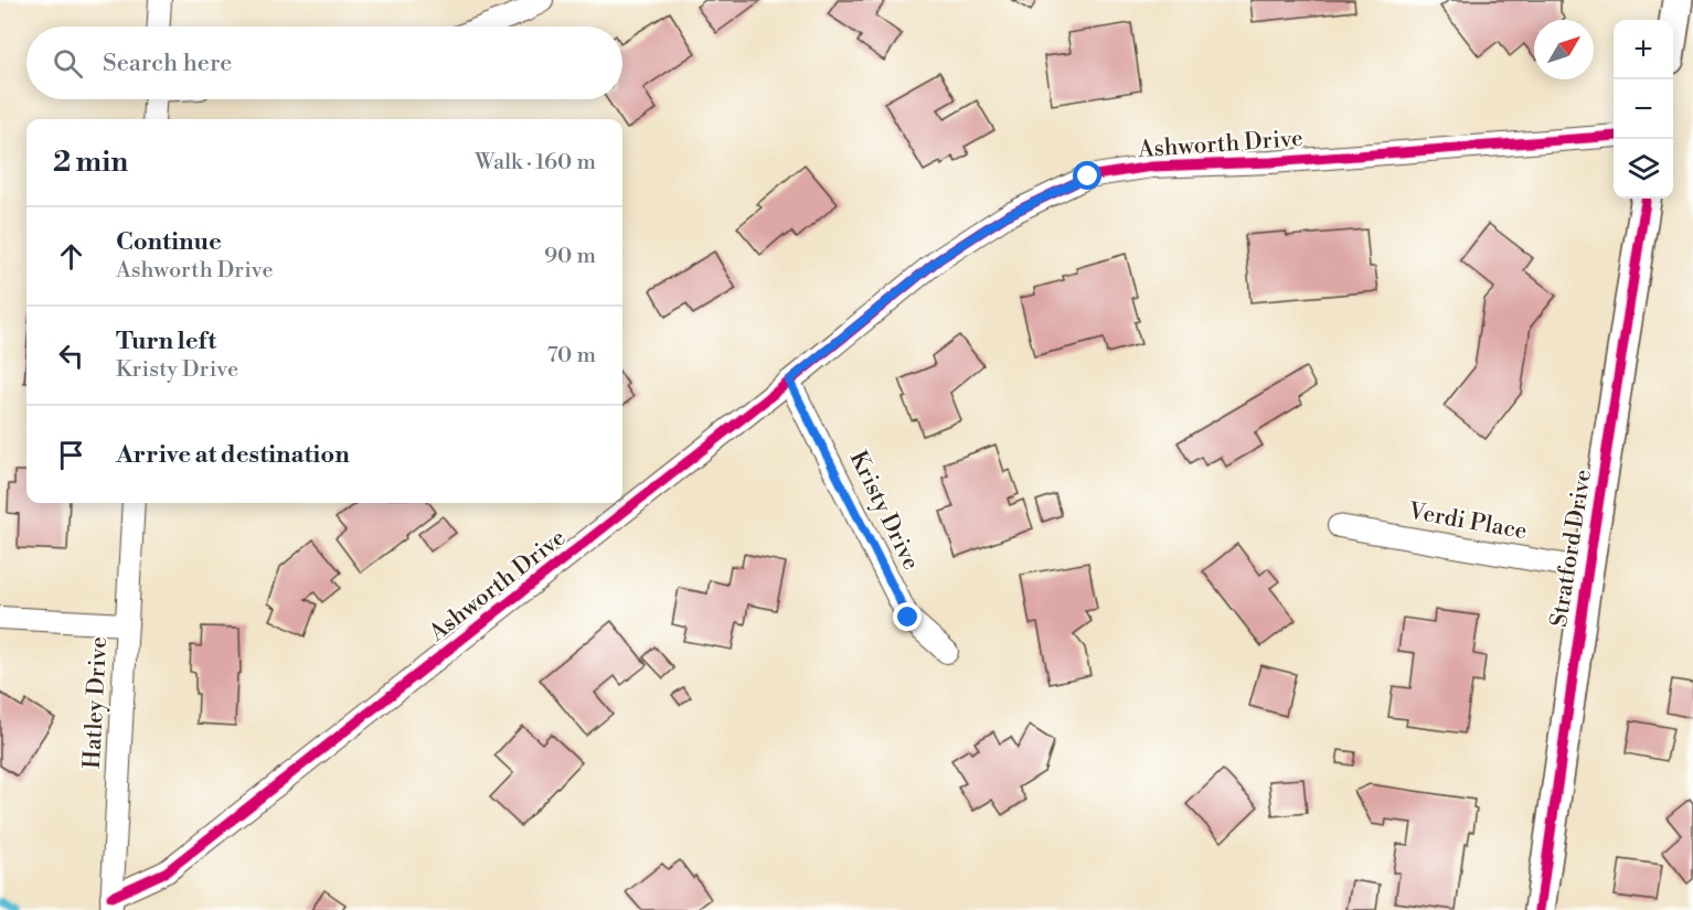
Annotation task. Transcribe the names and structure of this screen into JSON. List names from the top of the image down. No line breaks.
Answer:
{"streets":{"street":["Ashworth Drive","Kristy Drive","Verdi Place","Stratford Drive","Hatley Drive"]},"crossings":[["Ashworth Drive","Kristy Drive"],["Ashworth Drive","Hatley Drive"],["Verdi Place","Stratford Drive"]],"north":"top right","page":{"map_buttons":["+","−"],"search":"Search here","heading":["2 min","Walk · 160 m"],"list":[["Continue","Ashworth Drive","90 m"],["Turn left","Kristy Drive","70 m"],"Arrive at destination"]}}
